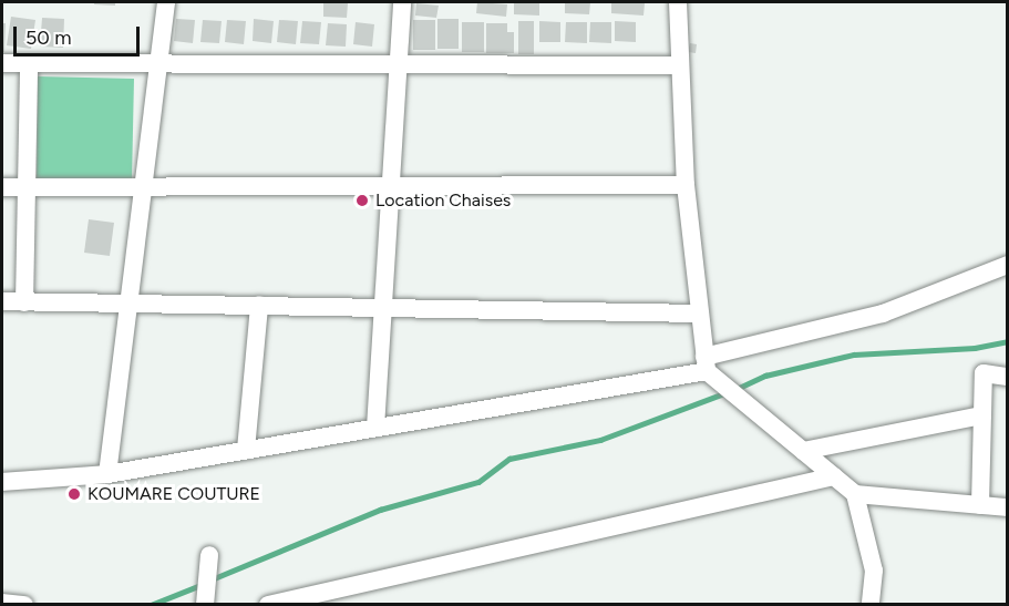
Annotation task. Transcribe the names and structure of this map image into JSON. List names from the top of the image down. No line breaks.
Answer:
{"places":["Location Chaises","KOUMARE COUTURE"],"scale_bar":"50 m"}
